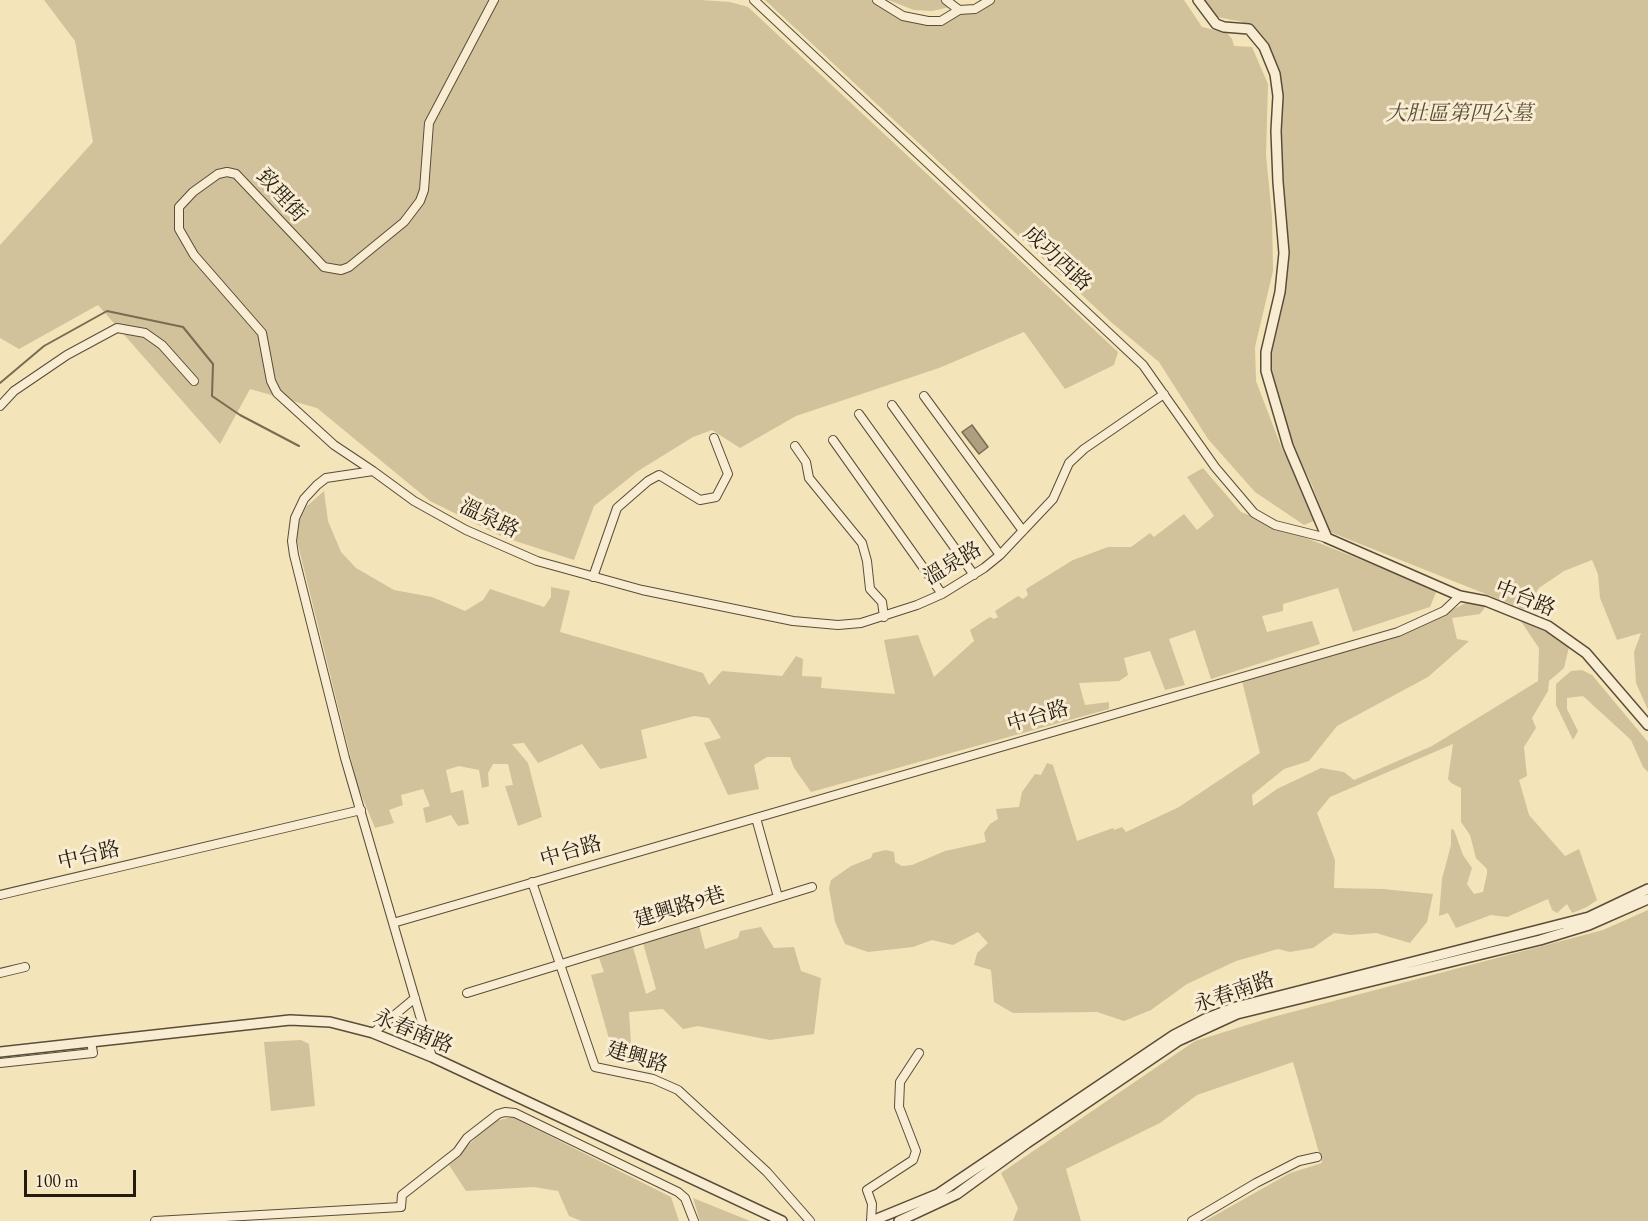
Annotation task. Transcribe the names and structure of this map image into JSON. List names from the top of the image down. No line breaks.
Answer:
{"streets":{"street":["致理街","成功西路","溫泉路","中台路","建興路9巷","永春南路","建興路"]},"crossings":[["致理街","溫泉路"],["成功西路","溫泉路"],["成功西路","中台路"],["中台路","建興路"],["建興路9巷","建興路"]],"parks":["大肚區第四公墓"],"scale_bar":"100 m"}
